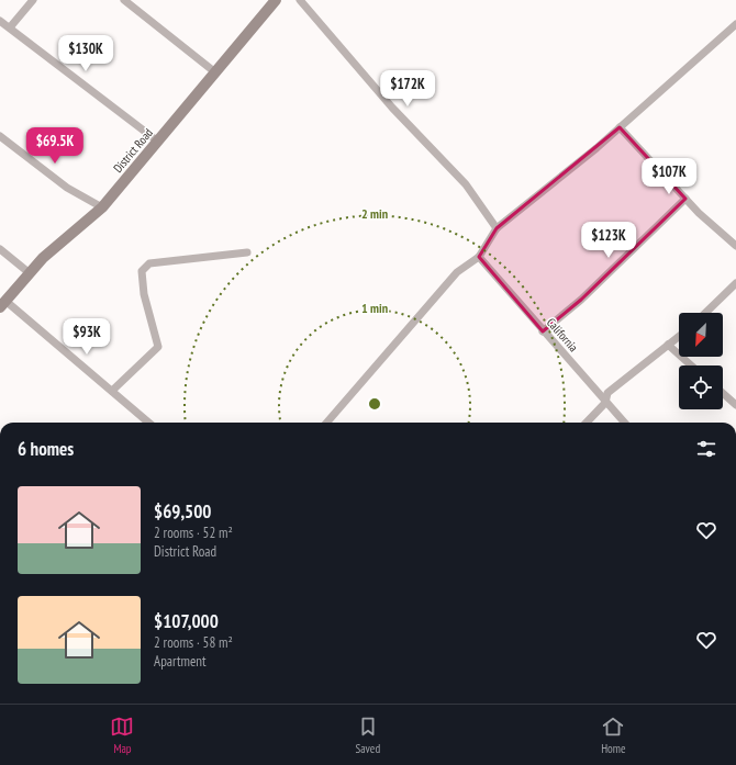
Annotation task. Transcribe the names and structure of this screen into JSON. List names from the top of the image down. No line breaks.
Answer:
{"streets":{"street":["District Road","California"]},"north":"bottom left","page":{"price":["$130K","$172K","$69.5K","$107K","$123K","$93K"],"heading":"6 homes","list":[{"name":"$69,500","note":"2 rooms · 52 m² · District Road"},{"name":"$107,000","note":"2 rooms · 58 m² · Apartment"}],"tabs":["Map","Saved","Home"]},"rings":["2 min","1 min"]}
